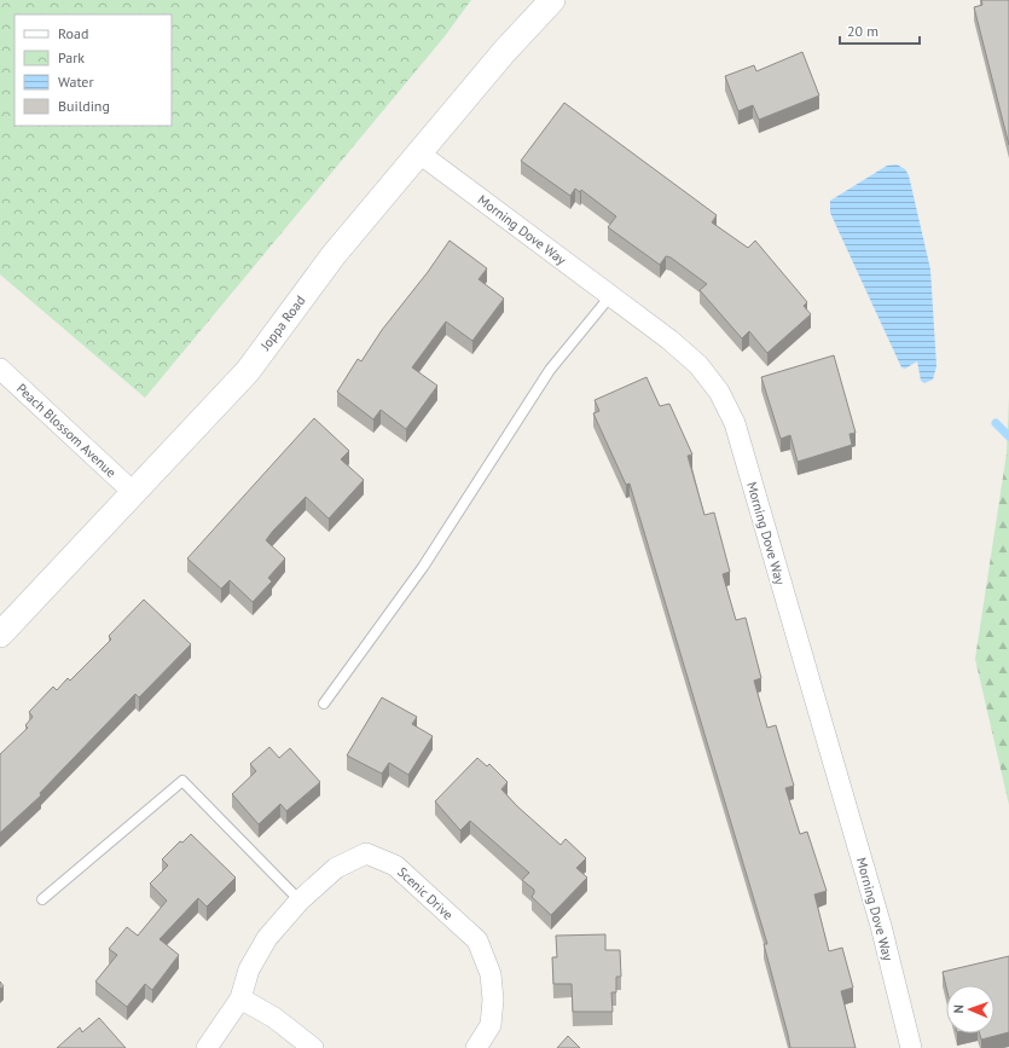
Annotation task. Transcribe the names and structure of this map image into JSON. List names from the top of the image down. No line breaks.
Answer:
{"streets":{"street":["Morning Dove Way","Joppa Road","Peach Blossom Avenue","Scenic Drive"]},"crossings":[["Morning Dove Way","Joppa Road"],["Joppa Road","Peach Blossom Avenue"]],"legend":["Road","Park","Water","Building"],"scale_bar":"20 m","north":"left"}
